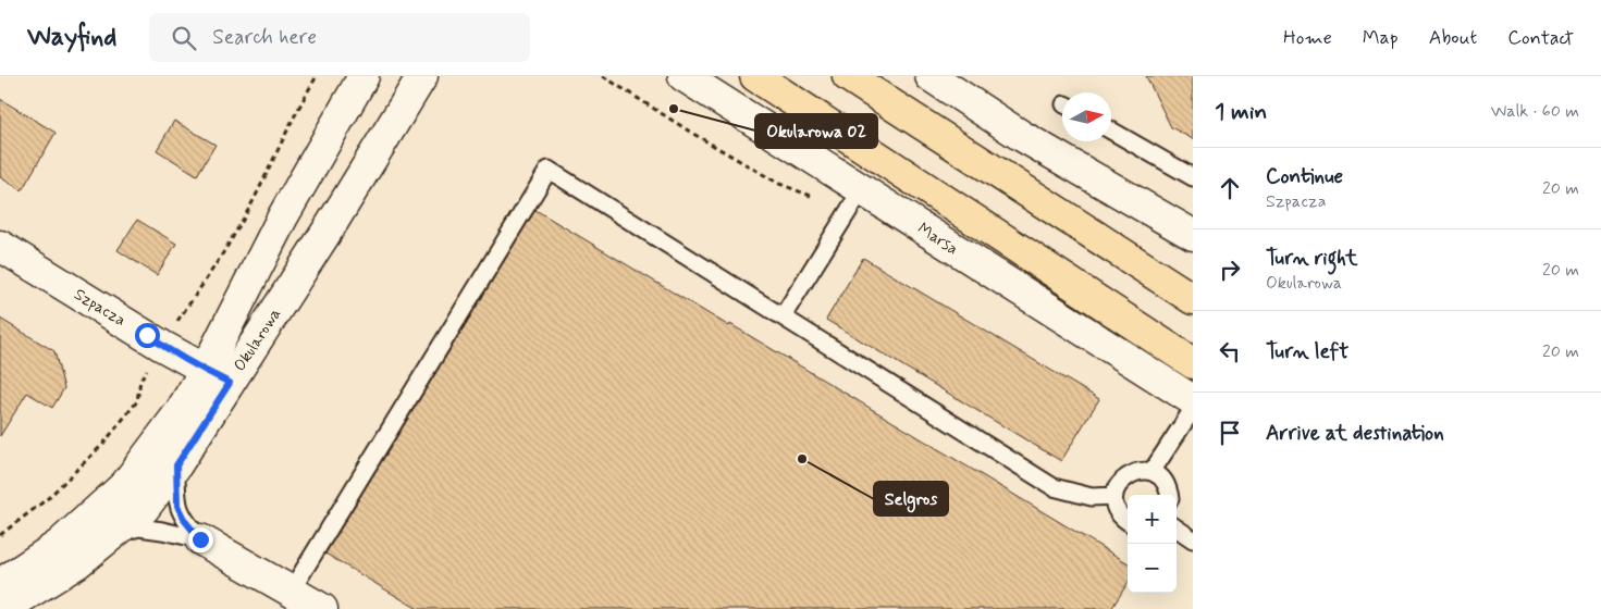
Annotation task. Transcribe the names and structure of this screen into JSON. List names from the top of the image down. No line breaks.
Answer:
{"streets":{"street":["Marsa","Szpacza","Okularowa"]},"crossings":[["Szpacza","Okularowa"]],"places":["Okularowa 02","Selgros"],"north":"right","page":{"header":"Wayfind","search":"Search here","nav":["Home","Map","About","Contact"],"heading":["1 min","Walk · 60 m"],"list":[["Continue","Szpacza","20 m"],["Turn right","Okularowa","20 m"],["Turn left","20 m"],"Arrive at destination"],"map_buttons":["+","−"]}}
